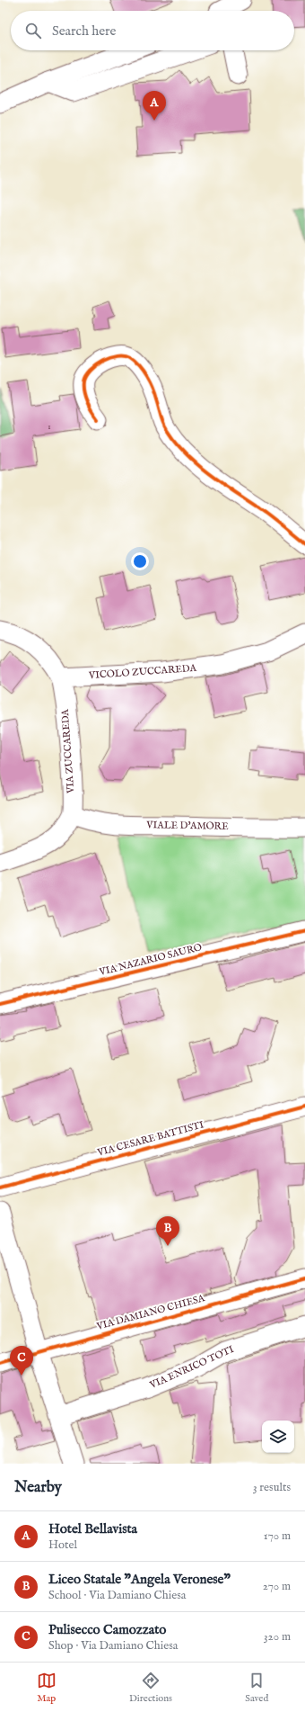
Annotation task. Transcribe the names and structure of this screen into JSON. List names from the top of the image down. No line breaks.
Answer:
{"streets":{"street":["VICOLO ZUCCAREDA","VIA ZUCCAREDA","VIALE D'AMORE","VIA NAZARIO SAURO","VIA CESARE BATTISTI","VIA DAMIANO CHIESA","VIA ENRICO TOTI"]},"crossings":[["VICOLO ZUCCAREDA","VIA ZUCCAREDA"],["VIA ZUCCAREDA","VIALE D'AMORE"]],"house_numbers":["1"],"page":{"search":"Search here","pins":["A","B","C"],"heading":["Nearby","3 results"],"list":[{"mark":"A","name":"Hotel Bellavista","note":"Hotel","value":"170 m"},{"mark":"B","name":"Liceo Statale \"Angela Veronese\"","note":"School · Via Damiano Chiesa","value":"270 m"},{"mark":"C","name":"Pulisecco Camozzato","note":"Shop · Via Damiano Chiesa","value":"320 m"}],"nav":["Map","Directions","Saved"]}}
